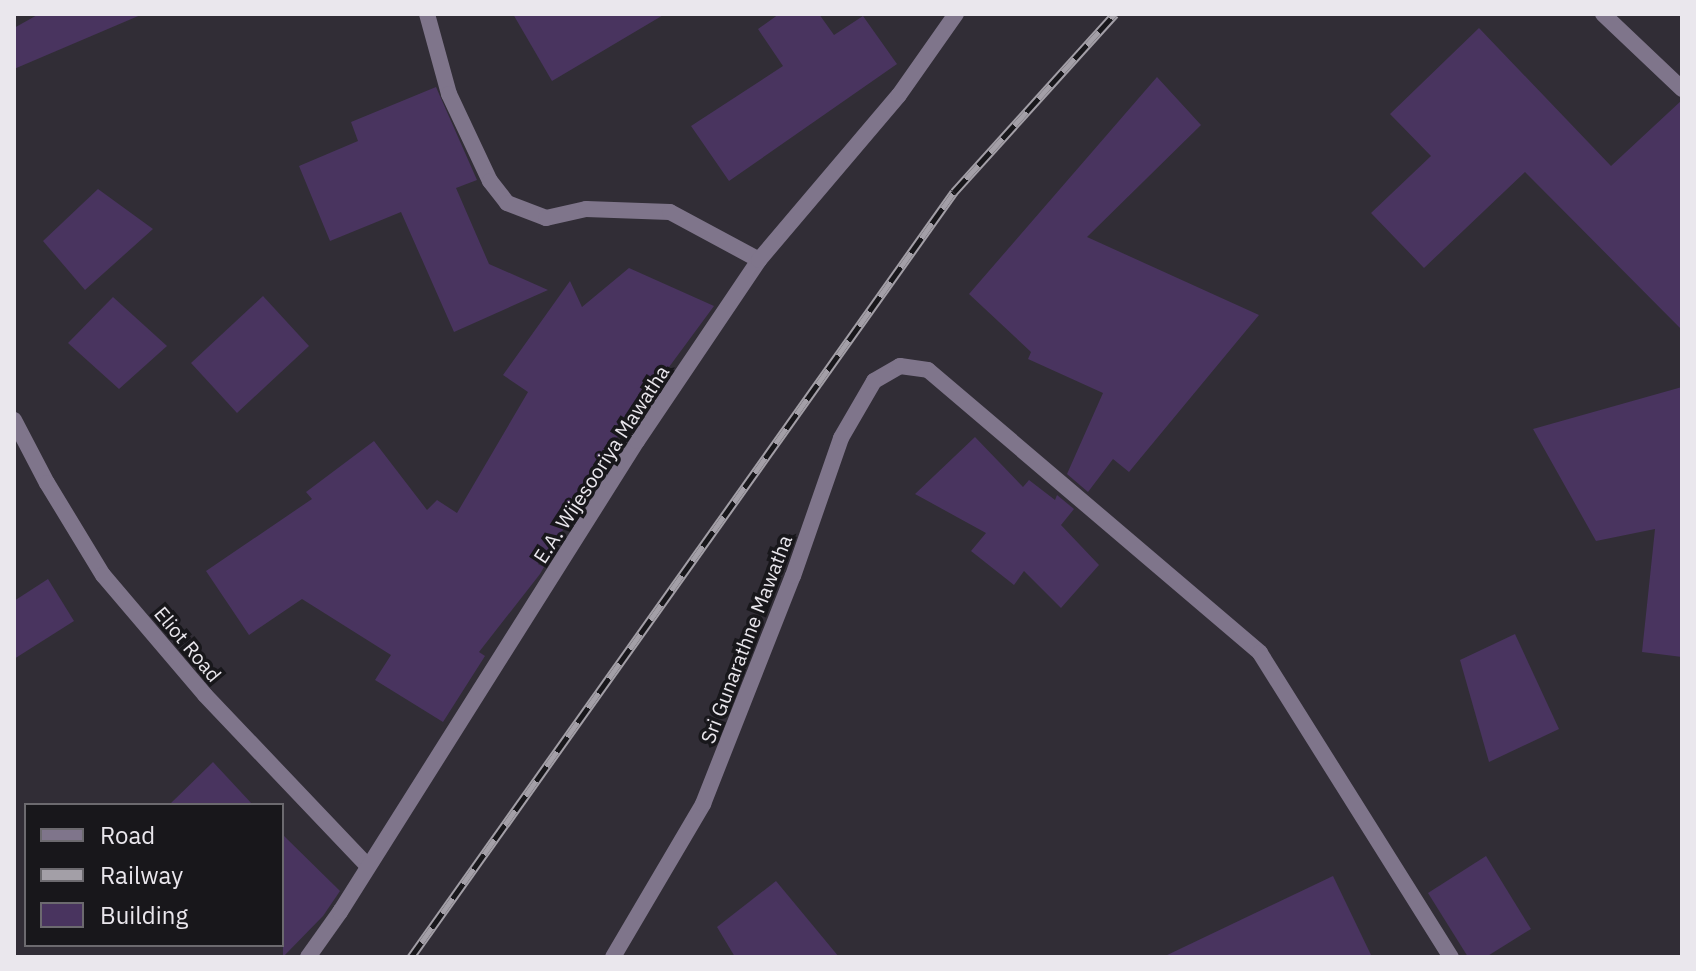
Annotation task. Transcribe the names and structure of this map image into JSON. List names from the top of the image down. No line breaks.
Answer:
{"streets":{"street":["E.A. Wijesooriya Mawatha","Sri Gunarathne Mawatha","Eliot Road"]},"crossings":[["E.A. Wijesooriya Mawatha","Eliot Road"]],"legend":["Road","Railway","Building"]}
